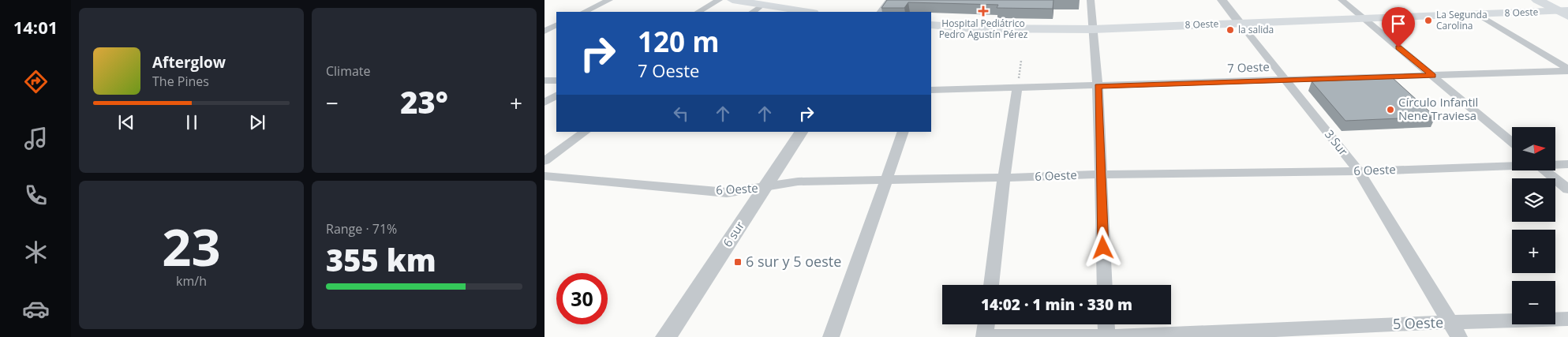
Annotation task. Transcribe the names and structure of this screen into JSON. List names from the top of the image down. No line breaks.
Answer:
{"streets":{"main road":["8 Oeste"],"street":["7 Oeste","3 Sur","6 Oeste","6 sur","5 Oeste"]},"crossings":[["8 Oeste","3 Sur"],["7 Oeste","3 Sur"],["3 Sur","6 Oeste"],["3 Sur","5 Oeste"],["6 Oeste","6 sur"]],"places":{"health":["Hospital Pediátrico Pedro Agustín Pérez"],"other":["La Segunda Carolina","la salida","Círculo Infantil Nene Traviesa"],"transit":["6 sur y 5 oeste"]},"north":"right","page":{"tabs":"14:01","tile":["Climate",["23","km/h"],["Range · 71%","355 km"]],"turn":["120 m","7 Oeste"],"song":["Afterglow","The Pines"],"heat":["−","23°","+"],"map_buttons":["+","−"],"limit":"30","trip":"14:02 · 1 min · 330 m"}}
